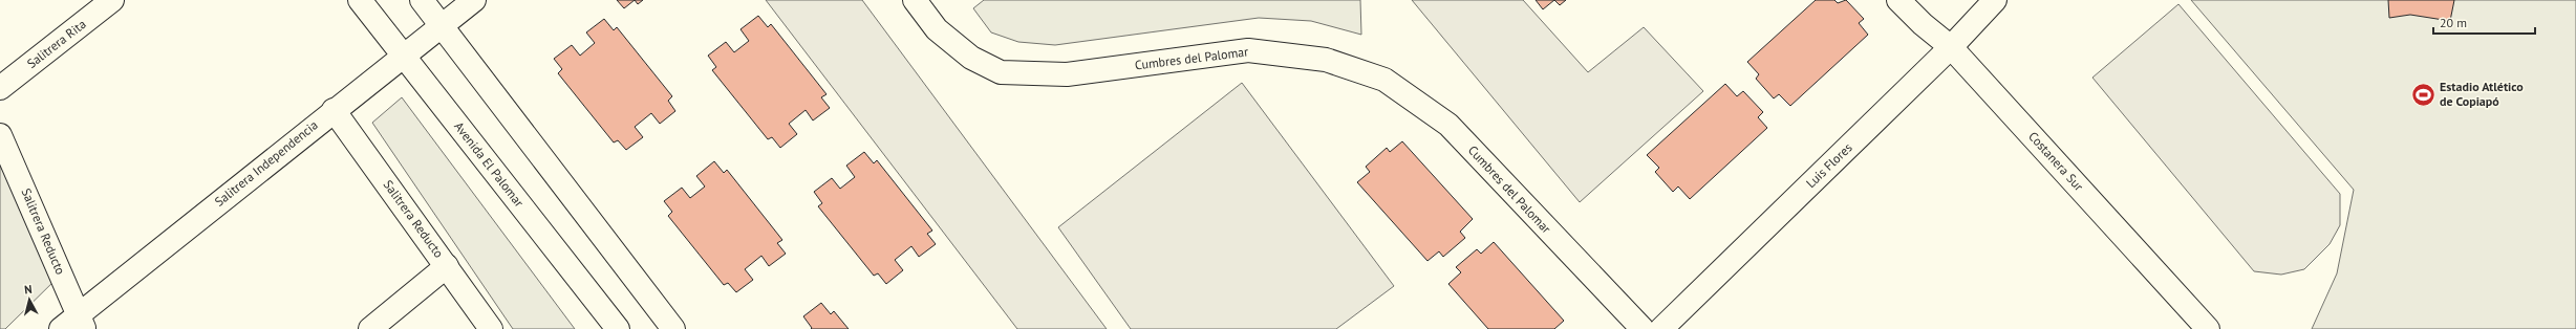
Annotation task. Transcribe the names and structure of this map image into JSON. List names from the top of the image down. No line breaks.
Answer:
{"streets":{"street":["Salitrera Rita","Cumbres del Palomar","Costanera Sur","Salitrera Independencia","Avenida El Palomar","Luis Flores","Salitrera Reducto"]},"crossings":[["Costanera Sur","Luis Flores"],["Salitrera Independencia","Avenida El Palomar"],["Salitrera Independencia","Salitrera Reducto"]],"places":{"sports":["Estadio Atlético de Copiapó"]},"scale_bar":"20 m","north":"top"}
